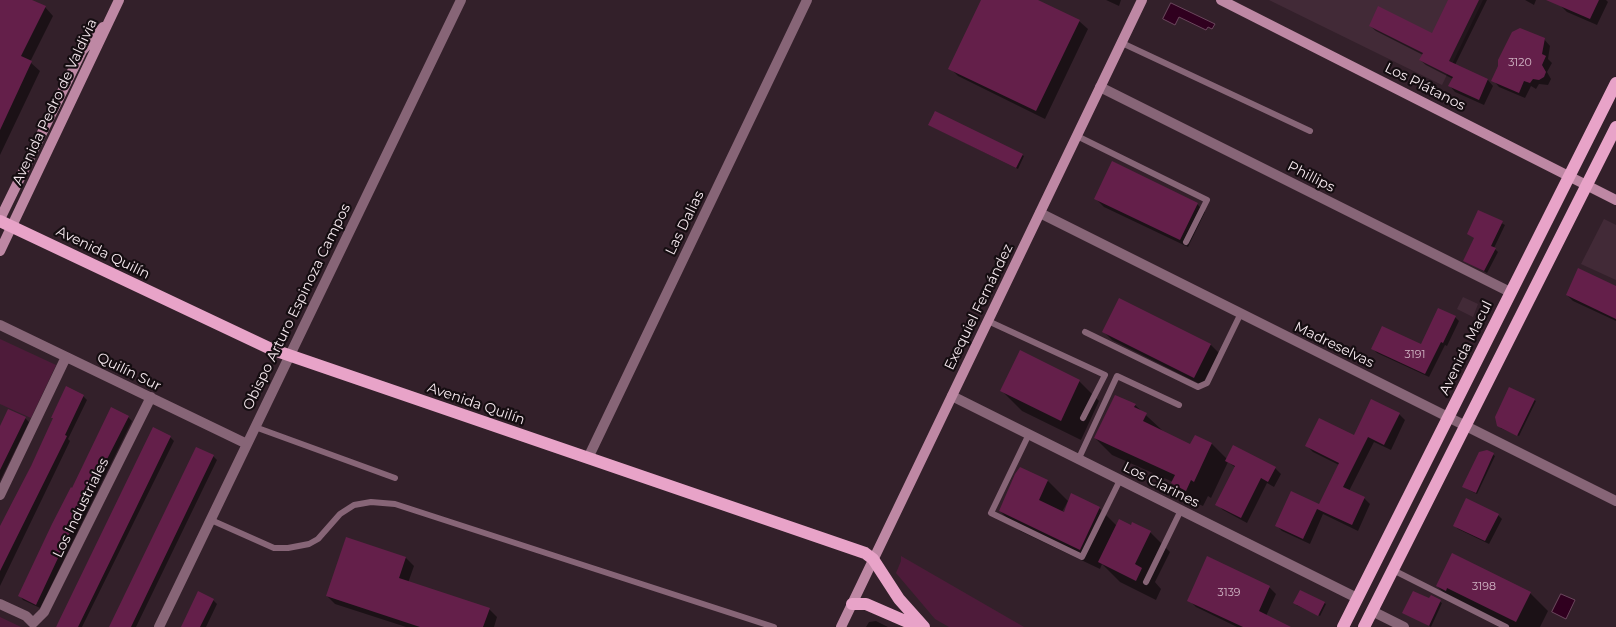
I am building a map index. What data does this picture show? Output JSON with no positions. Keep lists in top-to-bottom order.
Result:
{
  "streets": {
    "main road": ["Avenida Quilín", "Avenida Macul"],
    "street": [
      "Los Plátanos",
      "Avenida Pedro de Valdivia",
      "Phillips",
      "Las Dalias",
      "Obispo Arturo Espinoza Campos",
      "Exequiel Fernández",
      "Madreselvas",
      "Quilín Sur",
      "Los Clarines",
      "Los Industriales"
    ]
  },
  "crossings": [
    ["Los Plátanos", "Avenida Macul"],
    ["Avenida Pedro de Valdivia", "Avenida Quilín"],
    ["Phillips", "Exequiel Fernández"],
    ["Phillips", "Avenida Macul"],
    ["Las Dalias", "Avenida Quilín"],
    ["Avenida Quilín", "Obispo Arturo Espinoza Campos"],
    ["Avenida Quilín", "Exequiel Fernández"],
    ["Obispo Arturo Espinoza Campos", "Quilín Sur"],
    ["Exequiel Fernández", "Madreselvas"],
    ["Exequiel Fernández", "Los Clarines"],
    ["Madreselvas", "Avenida Macul"],
    ["Avenida Macul", "Los Clarines"],
    ["Quilín Sur", "Los Industriales"]
  ],
  "house_numbers": [
    "3120",
    "3191",
    "3198",
    "3139"
  ]
}
